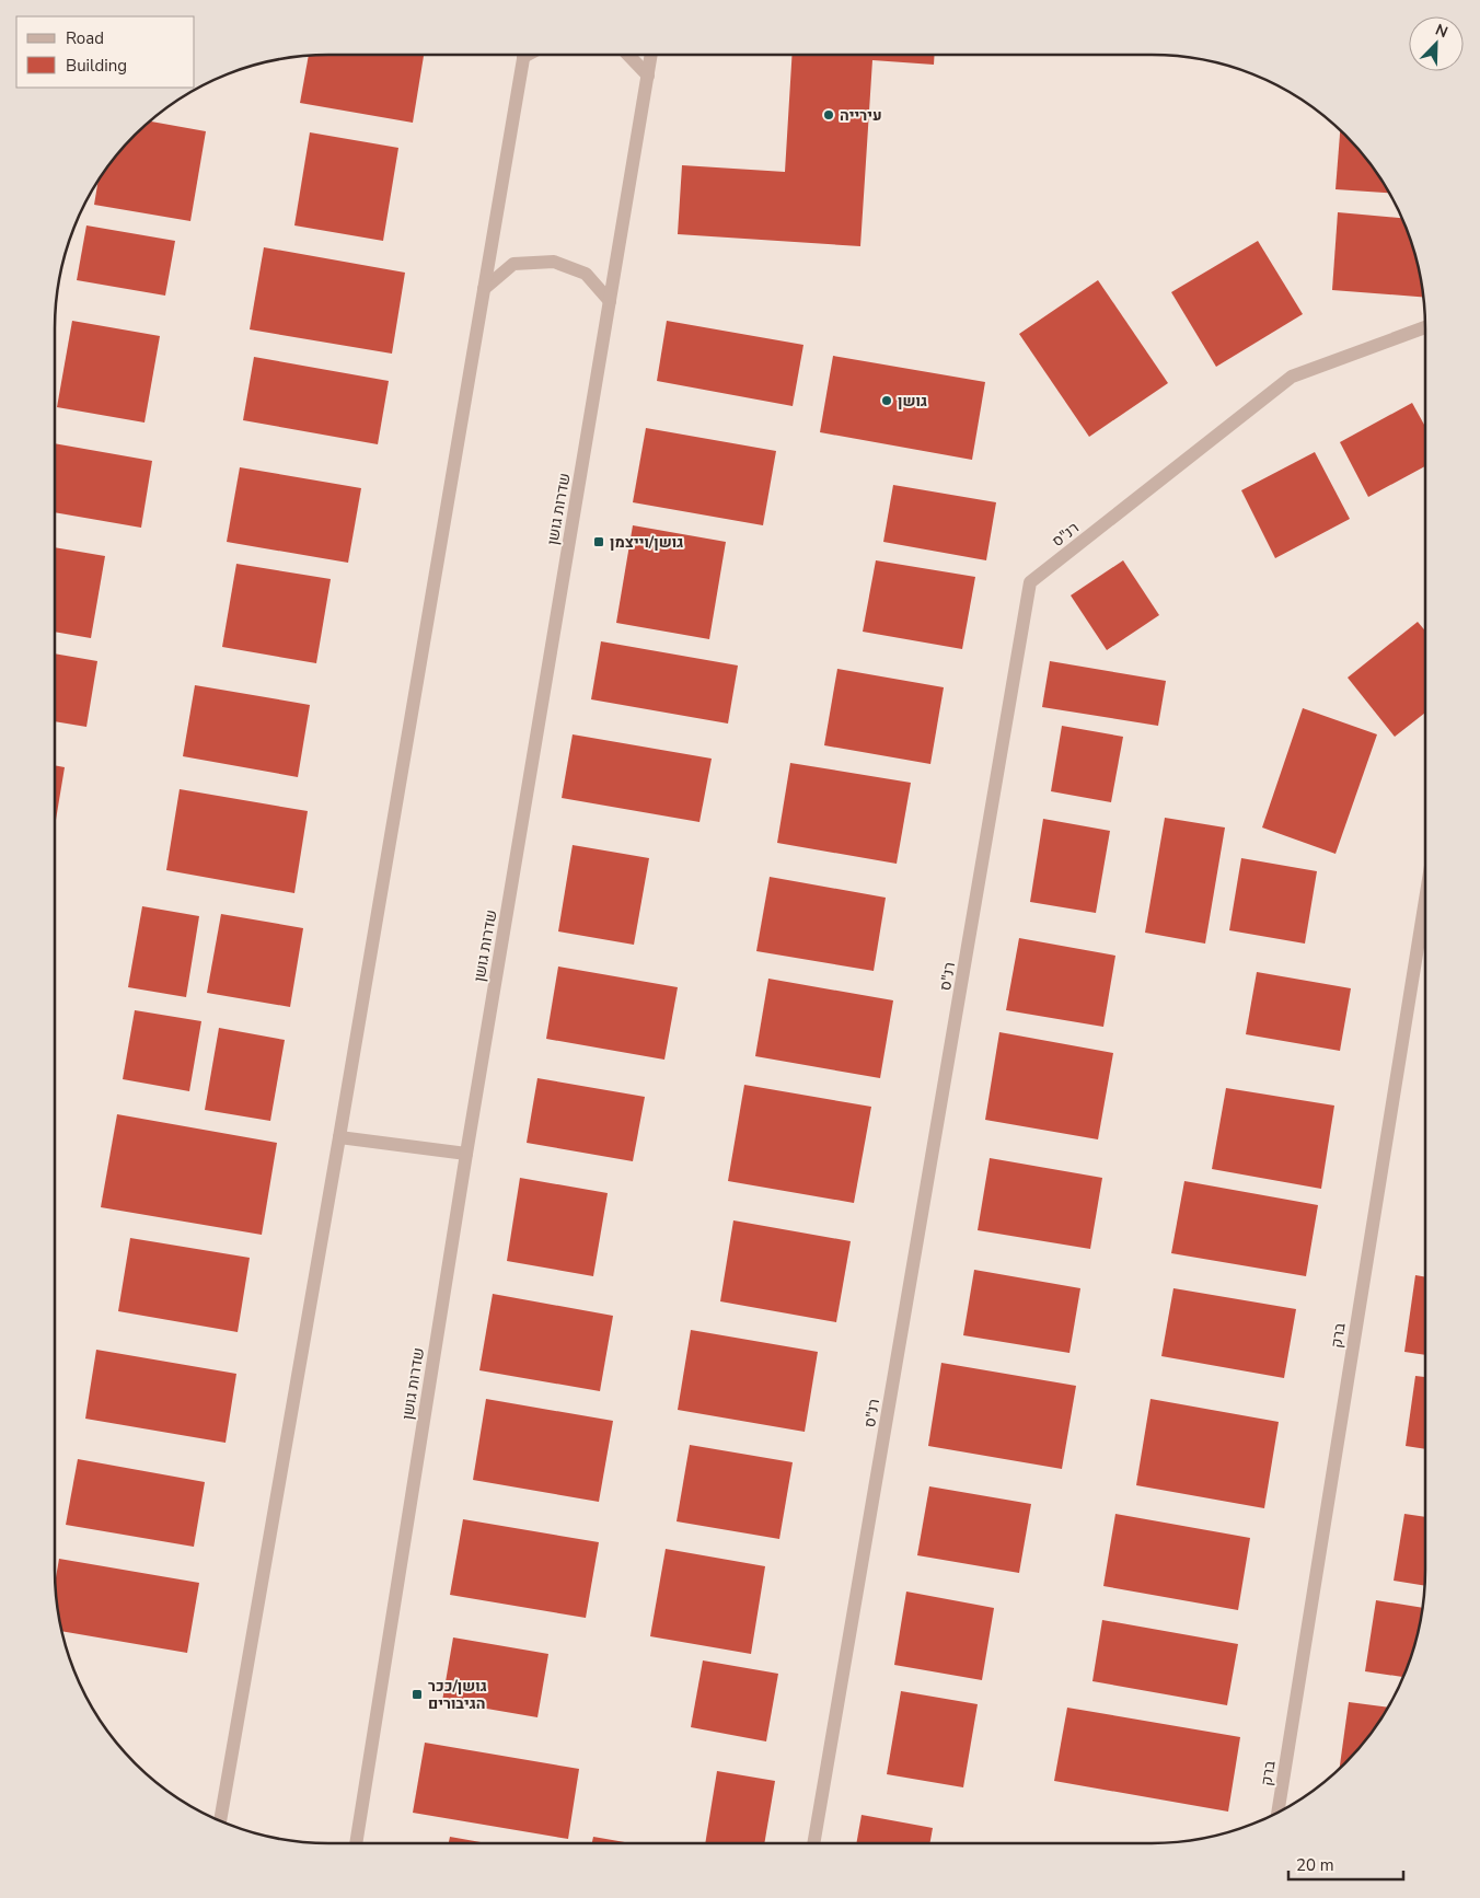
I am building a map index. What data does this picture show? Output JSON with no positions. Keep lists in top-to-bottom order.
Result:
{
  "streets": {
    "street": ["שדרות גושן", "רנ\"ס", "ברק"]
  },
  "places": {
    "other": ["עירייה", "גושן"],
    "transit": ["גושן/וייצמן", "גושן/ככר הגיבורים"]
  },
  "legend": ["Road", "Building"],
  "scale_bar": "20 m",
  "north": "top right"
}
